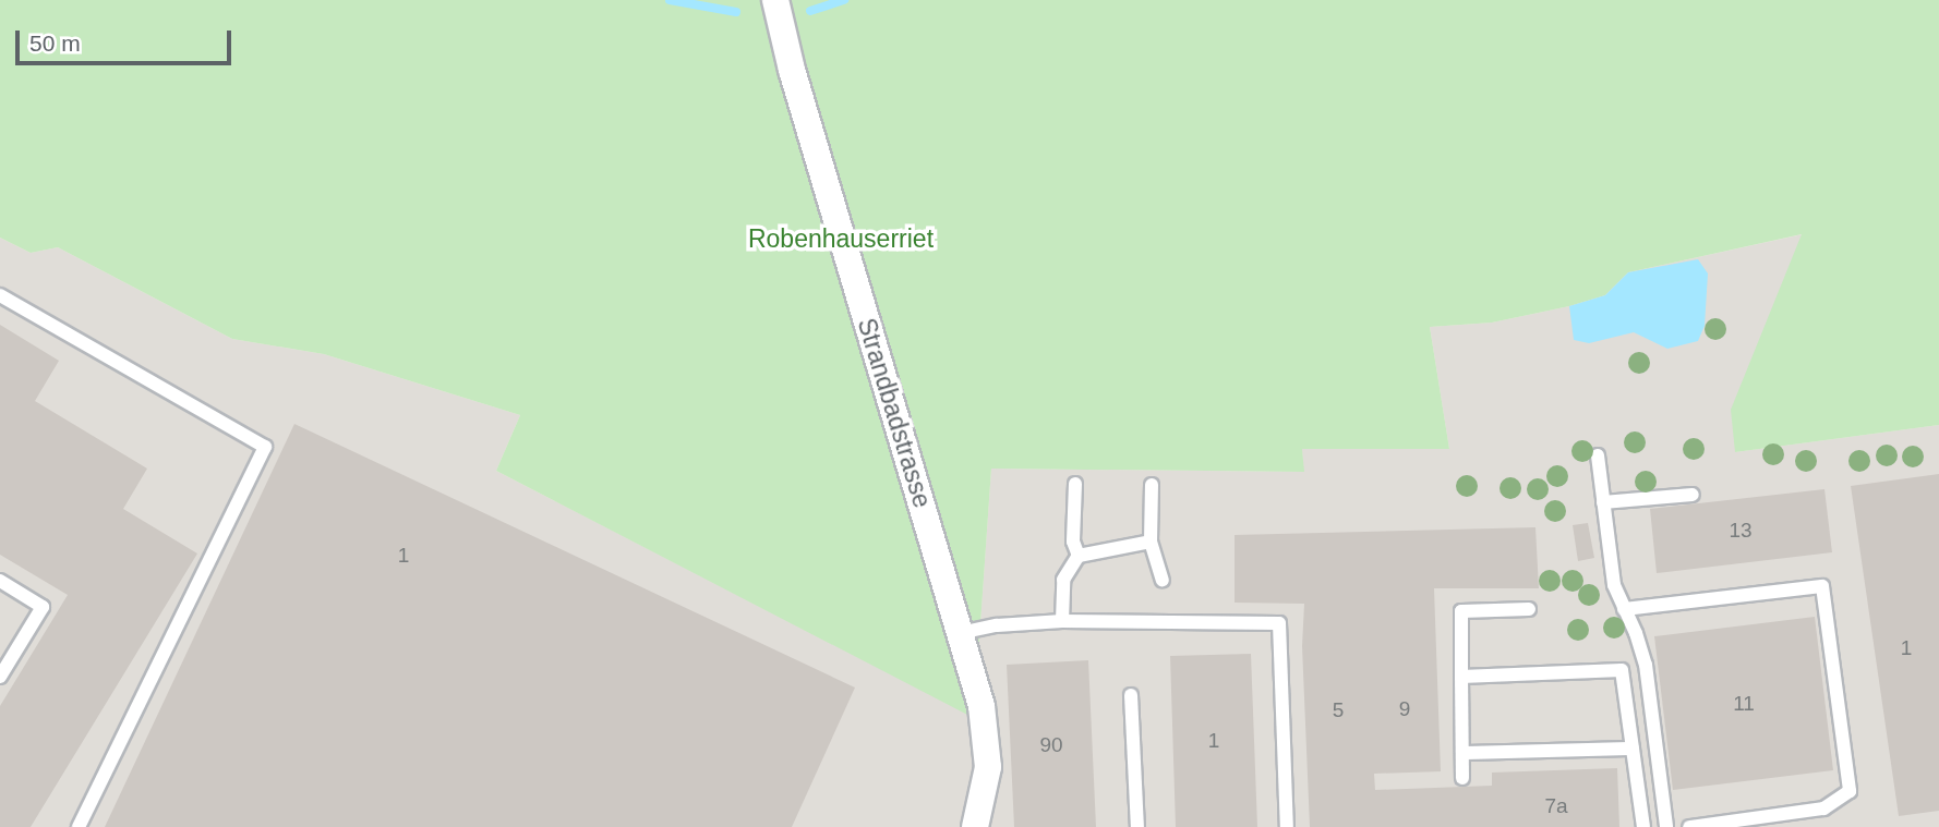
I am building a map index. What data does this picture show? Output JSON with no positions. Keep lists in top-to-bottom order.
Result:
{
  "streets": {
    "street": ["Strandbadstrasse"]
  },
  "parks": ["Robenhauserriet"],
  "house_numbers": [
    "13",
    "1",
    "1",
    "11",
    "9",
    "5",
    "1",
    "90",
    "7a"
  ],
  "scale_bar": "50 m"
}
